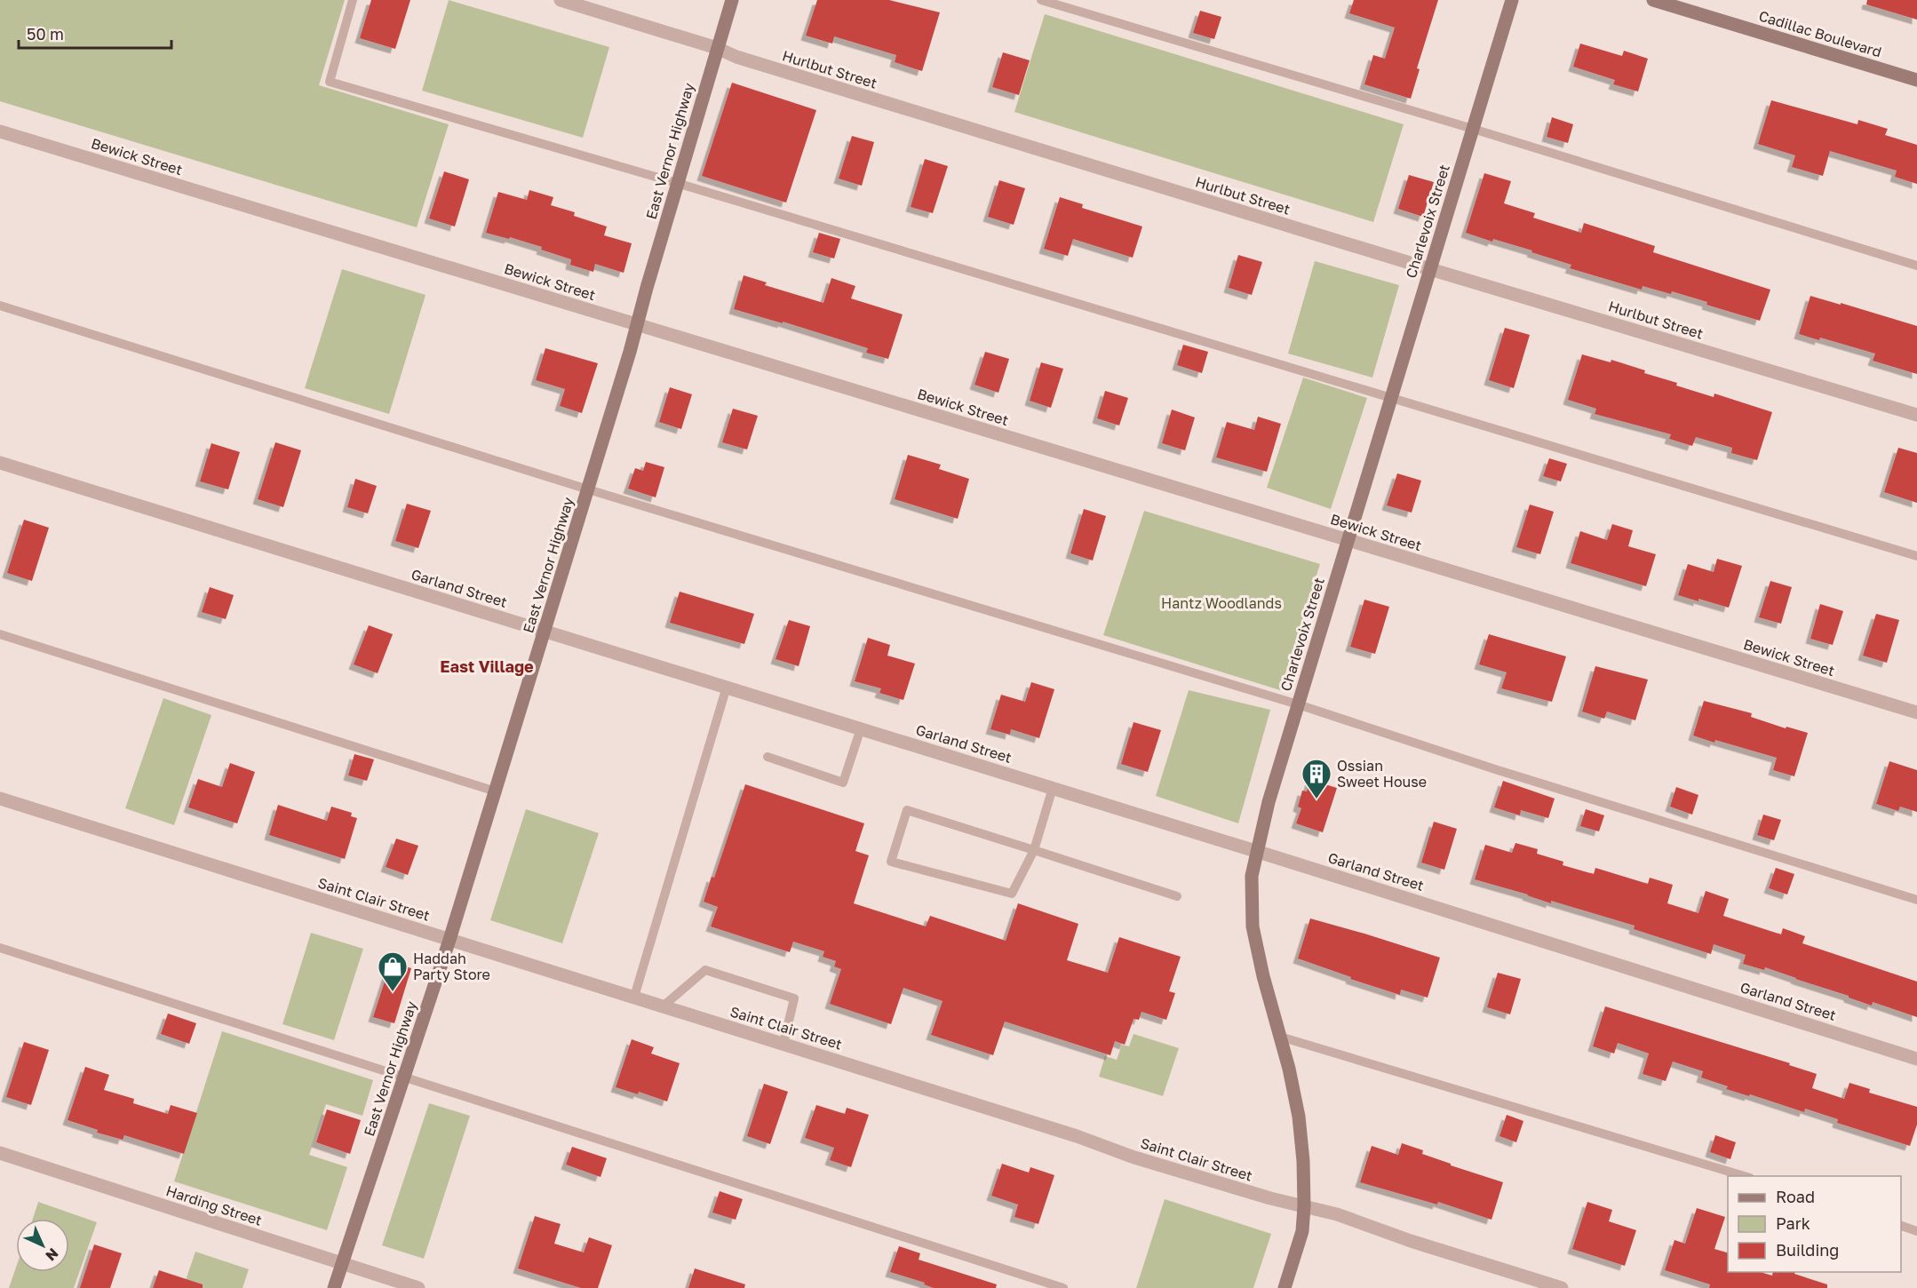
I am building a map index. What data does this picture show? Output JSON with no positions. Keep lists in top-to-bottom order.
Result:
{
  "streets": {
    "street": [
      "Cadillac Boulevard",
      "Hurlbut Street",
      "East Vernor Highway",
      "Bewick Street",
      "Charlevoix Street",
      "Garland Street",
      "Saint Clair Street",
      "Harding Street"
    ]
  },
  "crossings": [
    ["Hurlbut Street", "East Vernor Highway"],
    ["Hurlbut Street", "Charlevoix Street"],
    ["East Vernor Highway", "Bewick Street"],
    ["East Vernor Highway", "Garland Street"],
    ["East Vernor Highway", "Saint Clair Street"],
    ["East Vernor Highway", "Harding Street"],
    ["Bewick Street", "Charlevoix Street"],
    ["Charlevoix Street", "Garland Street"],
    ["Charlevoix Street", "Saint Clair Street"]
  ],
  "districts": ["East Village"],
  "parks": ["Hantz Woodlands"],
  "places": {
    "building": ["Ossian Sweet House"],
    "shop": ["Haddah Party Store"]
  },
  "legend": ["Road", "Park", "Building"],
  "scale_bar": "50 m",
  "north": "bottom right"
}
